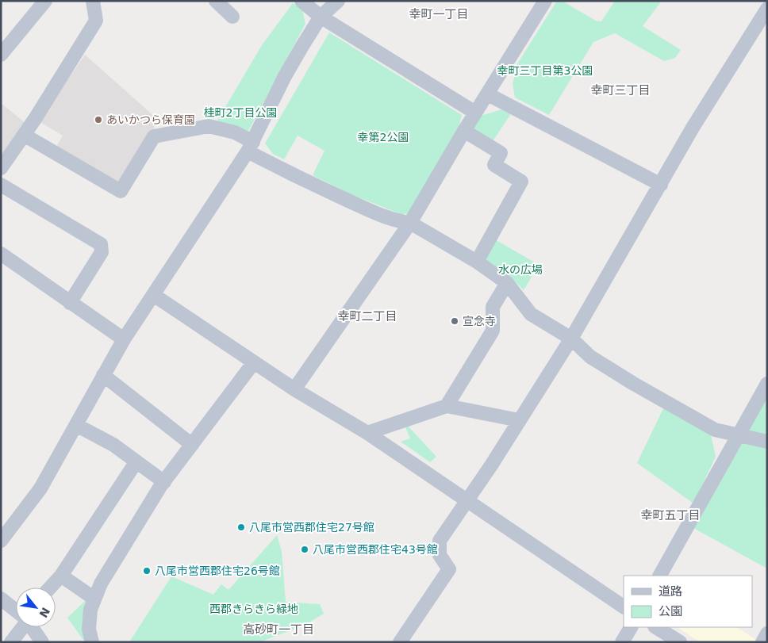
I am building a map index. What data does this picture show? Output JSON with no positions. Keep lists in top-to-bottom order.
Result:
{
  "districts": [
    "幸町一丁目",
    "幸町三丁目",
    "幸町二丁目",
    "幸町五丁目",
    "高砂町一丁目"
  ],
  "parks": [
    "幸町三丁目第3公園",
    "桂町2丁目公園",
    "幸第2公園",
    "水の広場",
    "西郡きらきら緑地"
  ],
  "places": [
    "あいかつら保育園",
    "宣念寺",
    "八尾市営西郡住宅27号館",
    "八尾市営西郡住宅43号館",
    "八尾市営西郡住宅26号館"
  ],
  "legend": ["道路", "公園"],
  "north": "bottom right"
}
